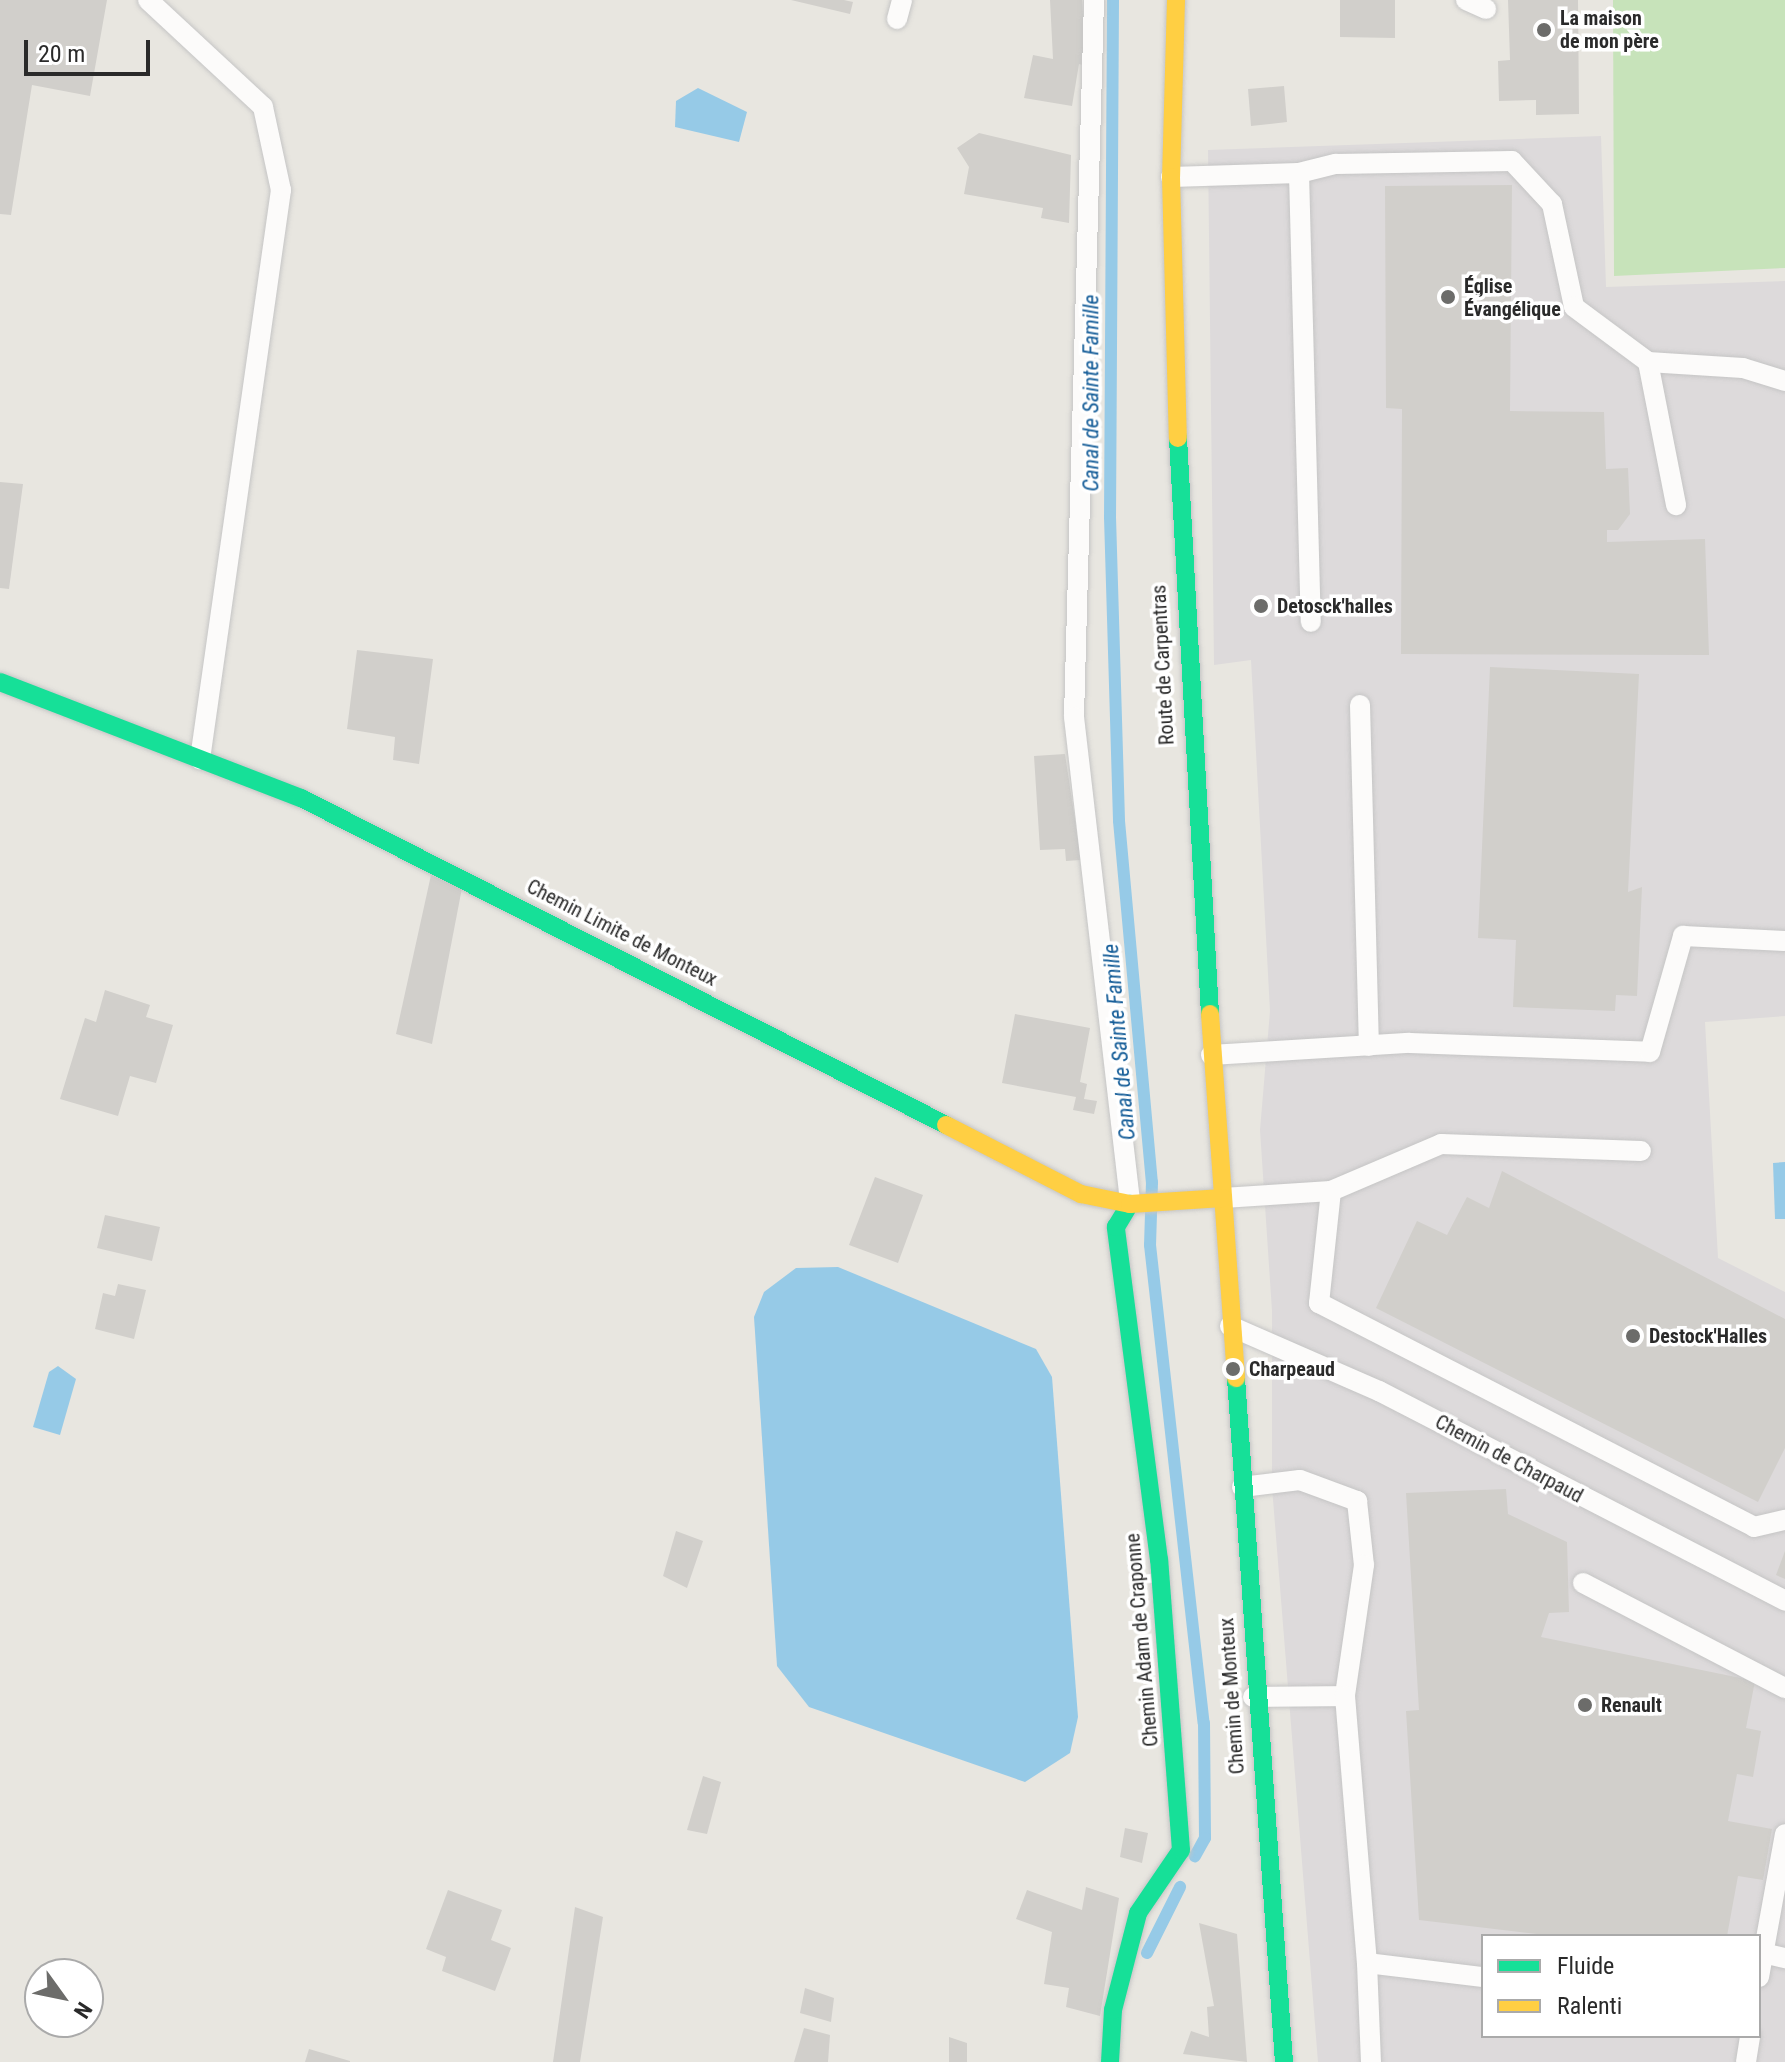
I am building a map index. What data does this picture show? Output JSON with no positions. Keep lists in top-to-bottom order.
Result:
{
  "streets": {
    "street": [
      "Route de Carpentras",
      "Chemin Limite de Monteux",
      "Chemin Adam de Craponne",
      "Chemin de Monteux"
    ],
    "lane": ["Chemin de Charpaud"]
  },
  "crossings": [
    ["Route de Carpentras", "Chemin Limite de Monteux"],
    ["Route de Carpentras", "Chemin de Charpaud"],
    ["Route de Carpentras", "Chemin de Monteux"],
    ["Chemin Limite de Monteux", "Chemin Adam de Craponne"],
    ["Chemin de Charpaud", "Chemin de Monteux"]
  ],
  "water": ["Canal de Sainte Famille"],
  "places": [
    "La maison de mon père",
    "Église Évangélique",
    "Detosck'halles",
    "Destock'Halles",
    "Charpeaud",
    "Renault"
  ],
  "legend": ["Fluide", "Ralenti"],
  "scale_bar": "20 m",
  "north": "bottom right"
}
